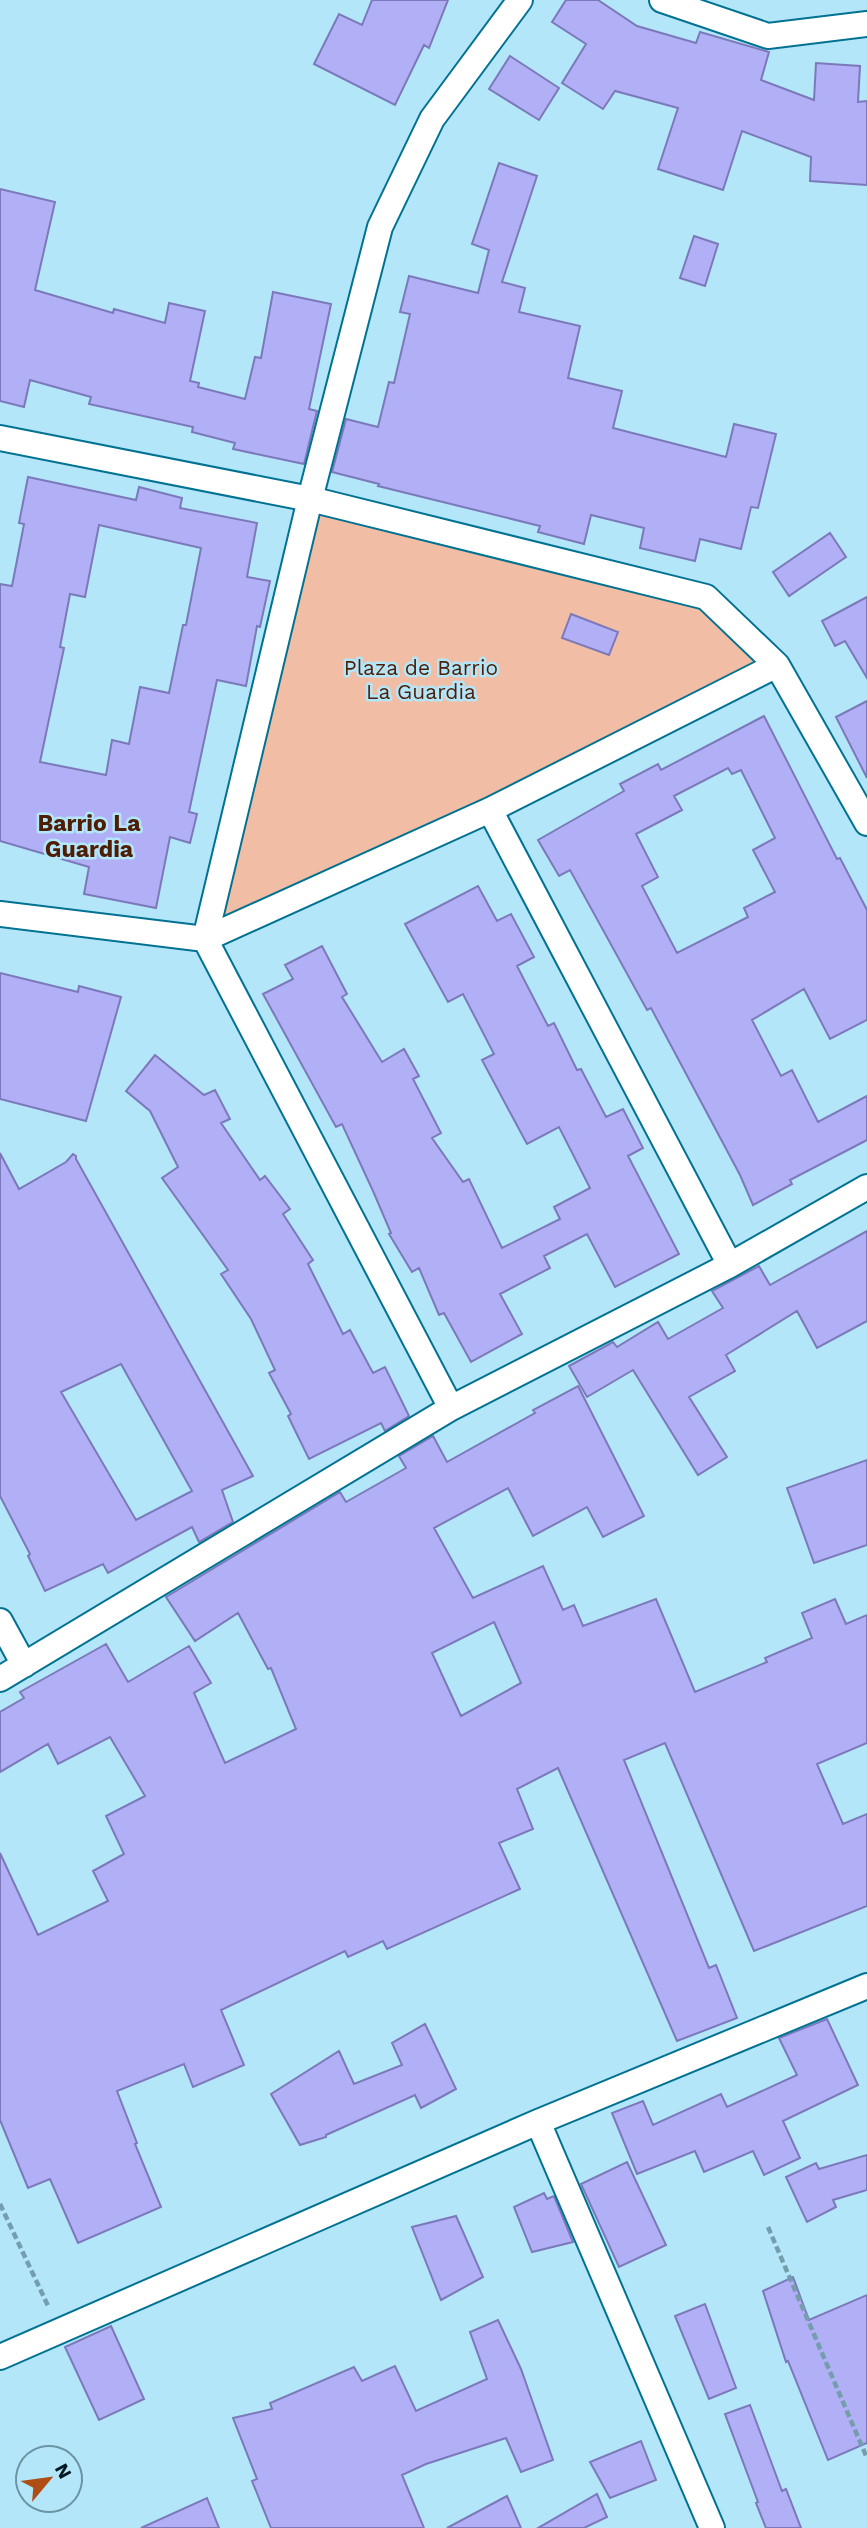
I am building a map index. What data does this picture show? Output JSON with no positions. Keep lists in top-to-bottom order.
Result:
{
  "districts": ["Barrio La Guardia"],
  "parks": ["Plaza de Barrio La Guardia"],
  "north": "top right"
}
